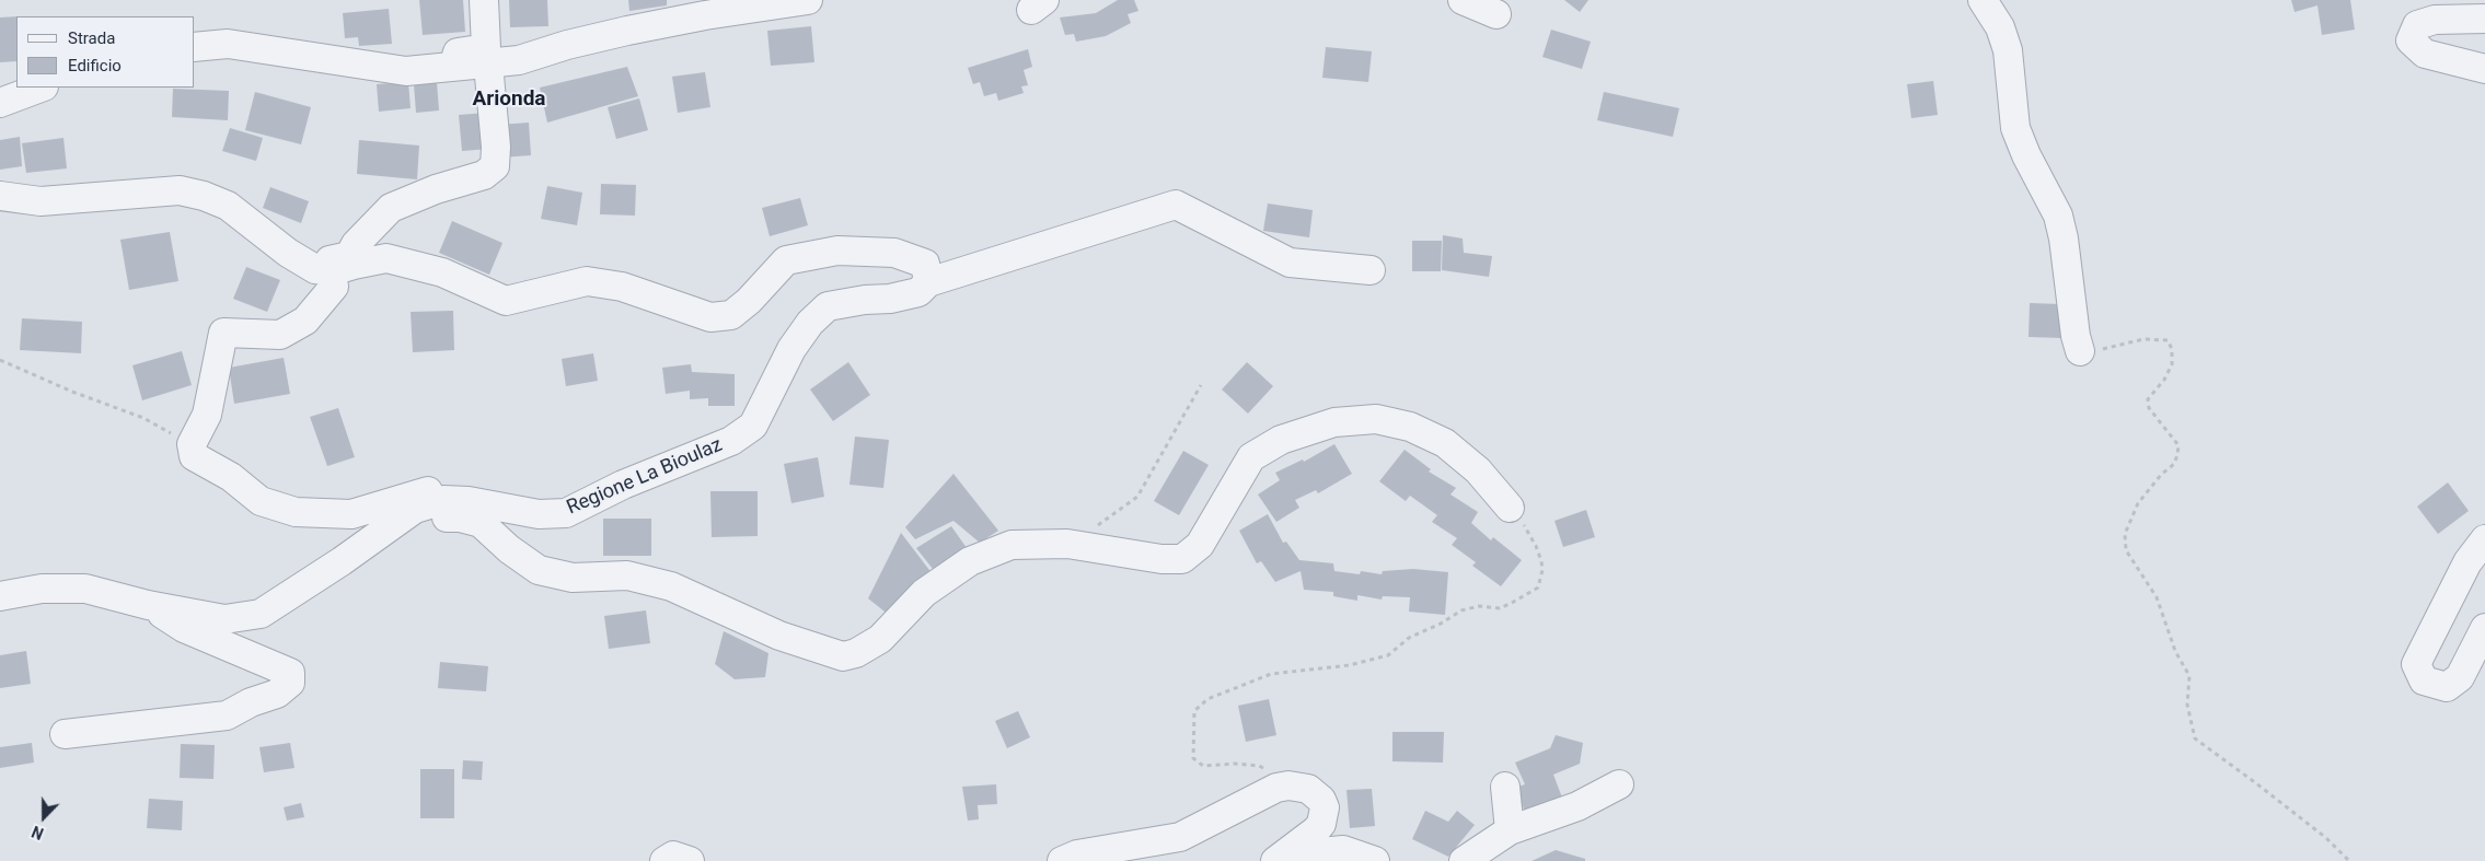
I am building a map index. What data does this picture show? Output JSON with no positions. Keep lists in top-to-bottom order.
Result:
{
  "streets": {
    "street": ["Regione La Bioulaz"]
  },
  "districts": ["Arionda"],
  "legend": ["Strada", "Edificio"],
  "north": "bottom"
}
